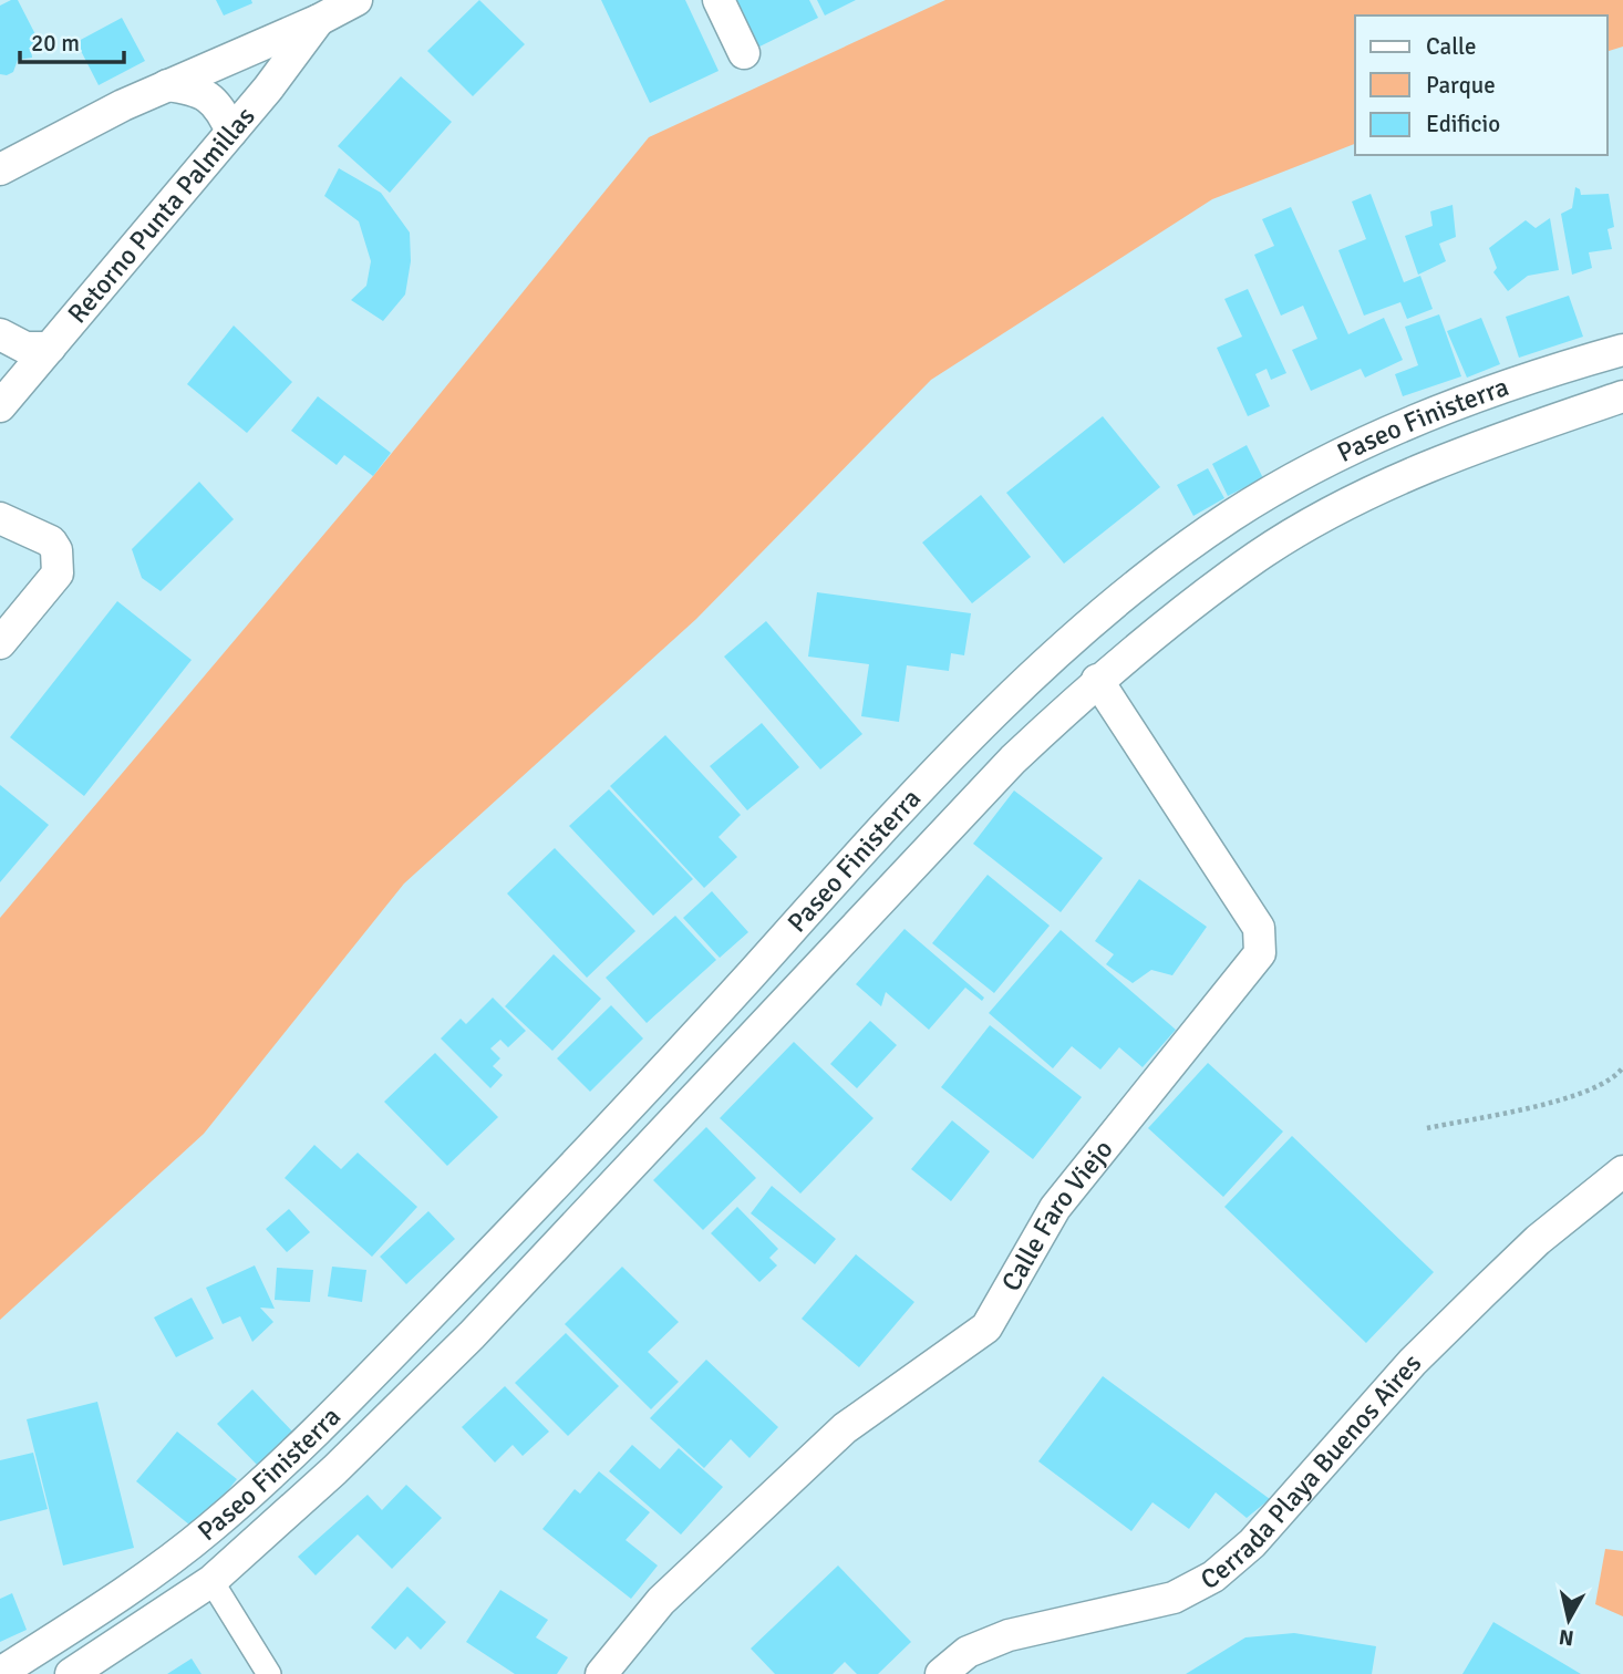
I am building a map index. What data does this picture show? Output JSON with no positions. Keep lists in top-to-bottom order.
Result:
{
  "streets": {
    "street": [
      "Retorno Punta Palmillas",
      "Paseo Finisterra",
      "Calle Faro Viejo",
      "Cerrada Playa Buenos Aires"
    ]
  },
  "crossings": [
    ["Paseo Finisterra", "Calle Faro Viejo"]
  ],
  "legend": ["Calle", "Parque", "Edificio"],
  "scale_bar": "20 m",
  "north": "bottom"
}
